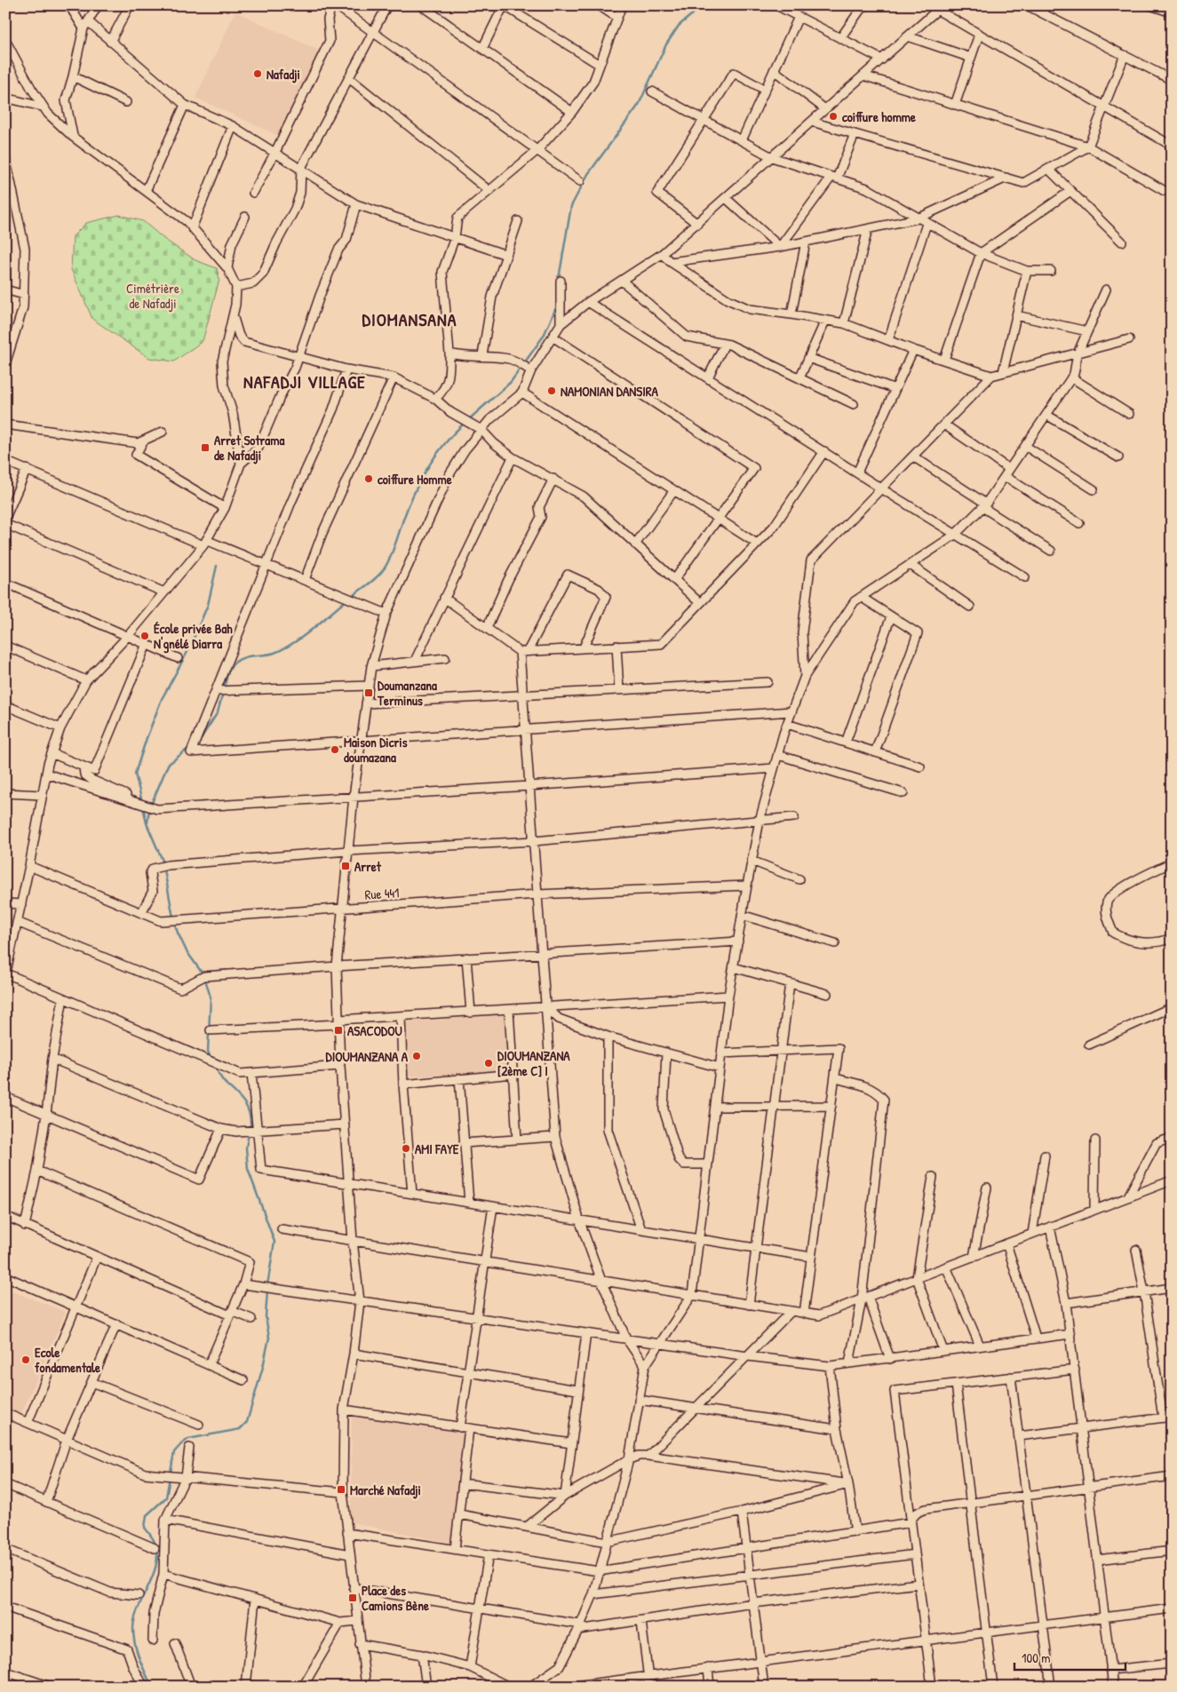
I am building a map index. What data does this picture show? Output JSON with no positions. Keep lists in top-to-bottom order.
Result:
{
  "streets": {
    "street": ["Rue 441"]
  },
  "districts": ["DIOMANSANA", "NAFADJI VILLAGE"],
  "parks": ["Cimétrière de Nafadji"],
  "places": {
    "other": [
      "Nafadji",
      "coiffure homme",
      "NAMONIAN DANSIRA",
      "coiffure Homme",
      "École privée Bah N'gnélé Diarra",
      "Maison Dicris doumazana",
      "DIOUMANZANA A",
      "DIOUMANZANA [2ème C] I",
      "AMI FAYE",
      "Ecole fondamentale"
    ],
    "transit": [
      "Arret Sotrama de Nafadji",
      "Doumanzana Terminus",
      "Arret",
      "ASACODOU",
      "Marché Nafadji",
      "Place des Camions Bène"
    ]
  },
  "scale_bar": "100 m"
}
